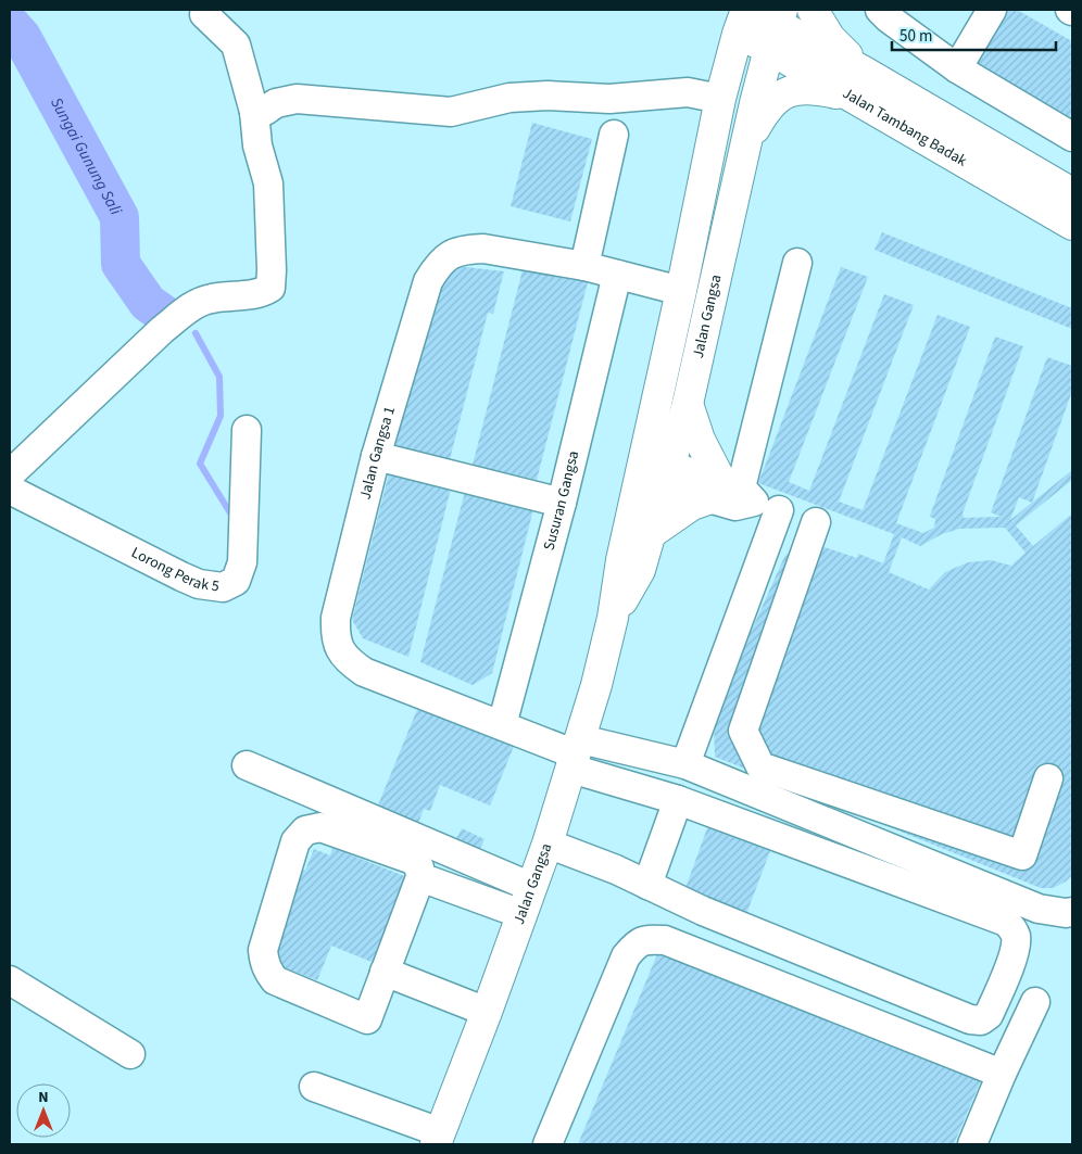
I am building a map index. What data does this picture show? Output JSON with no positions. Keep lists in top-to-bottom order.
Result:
{
  "streets": {
    "main road": ["Jalan Tambang Badak", "Jalan Gangsa"],
    "street": ["Jalan Gangsa 1", "Susuran Gangsa", "Lorong Perak 5"]
  },
  "crossings": [
    ["Jalan Tambang Badak", "Jalan Gangsa"],
    ["Jalan Gangsa", "Jalan Gangsa 1"],
    ["Jalan Gangsa 1", "Susuran Gangsa"]
  ],
  "water": ["Sungai Gunung Sali"],
  "scale_bar": "50 m",
  "north": "top"
}
